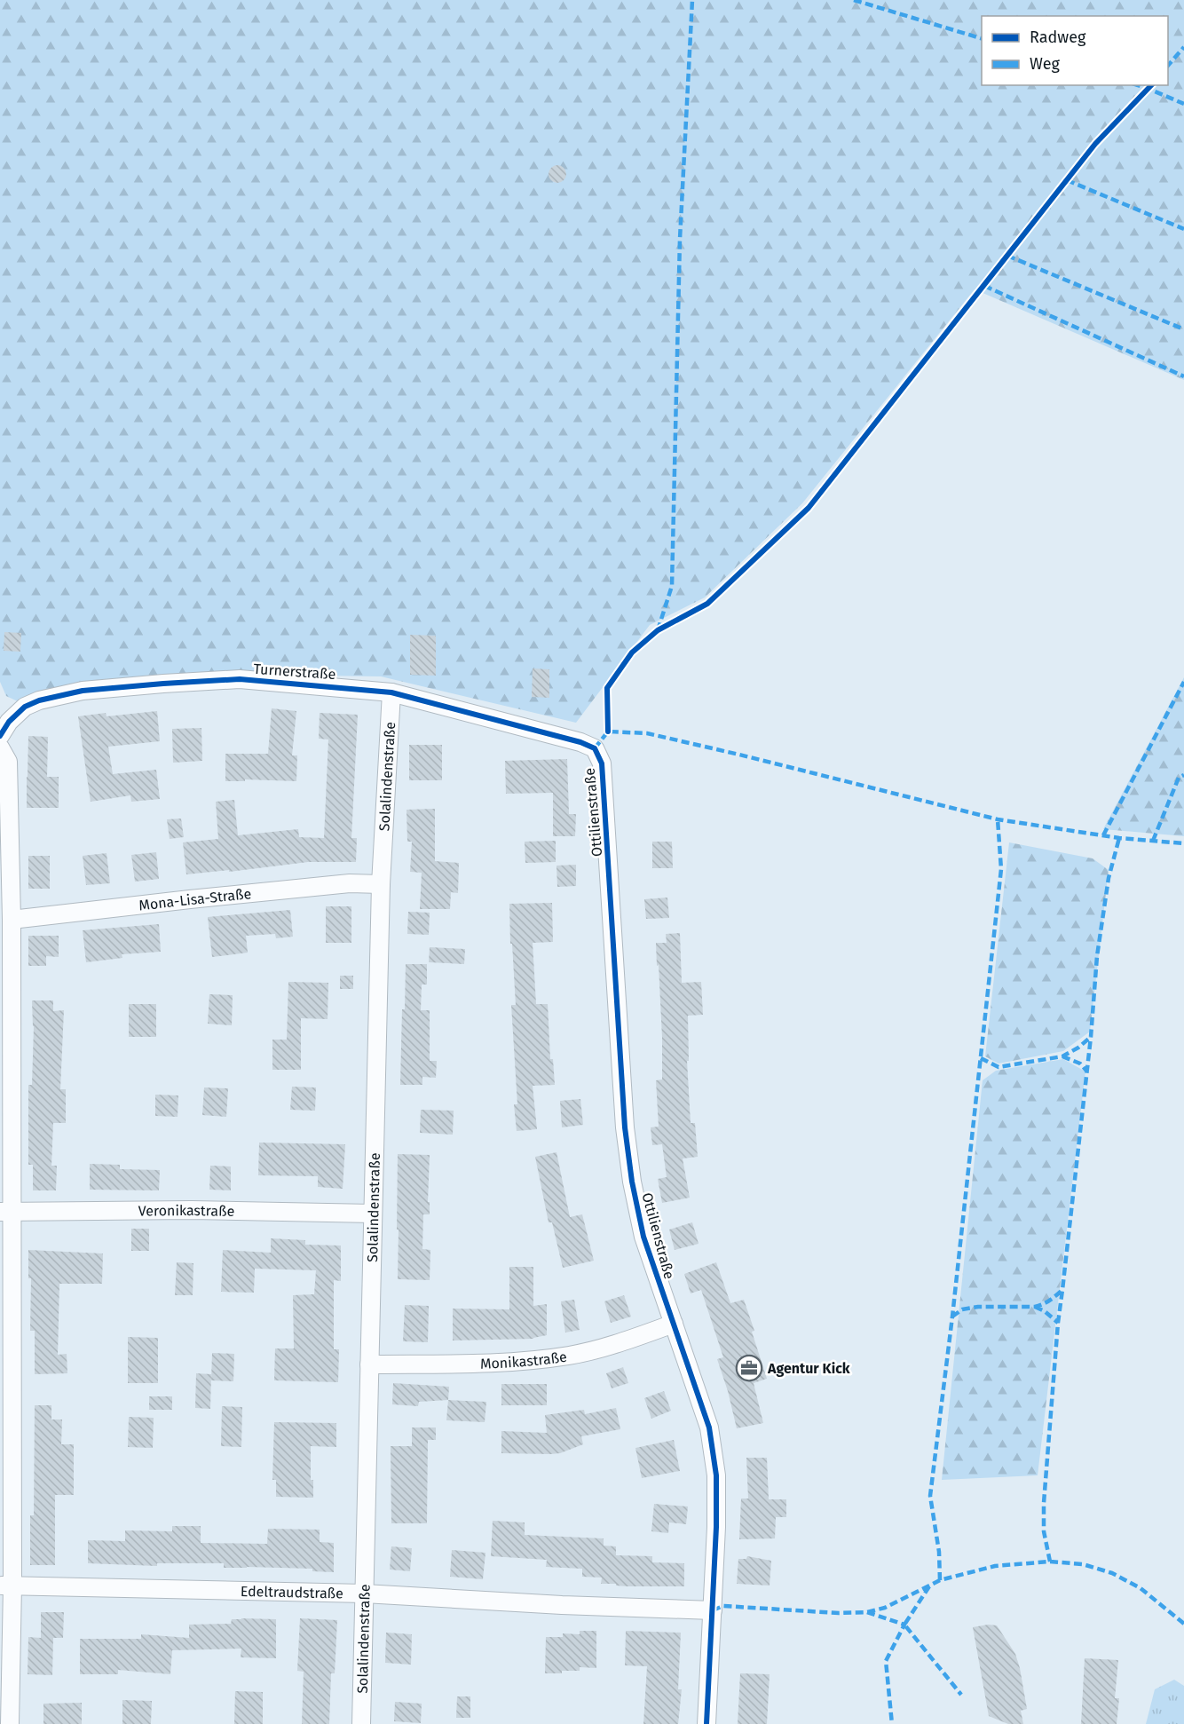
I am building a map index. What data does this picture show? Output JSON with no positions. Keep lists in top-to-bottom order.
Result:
{
  "streets": {
    "street": [
      "Turnerstraße",
      "Solalindenstraße",
      "Ottilienstraße",
      "Mona-Lisa-Straße",
      "Veronikastraße",
      "Monikastraße",
      "Edeltraudstraße"
    ]
  },
  "crossings": [
    ["Turnerstraße", "Solalindenstraße"],
    ["Turnerstraße", "Ottilienstraße"],
    ["Solalindenstraße", "Mona-Lisa-Straße"],
    ["Solalindenstraße", "Veronikastraße"],
    ["Solalindenstraße", "Monikastraße"],
    ["Solalindenstraße", "Edeltraudstraße"],
    ["Ottilienstraße", "Monikastraße"],
    ["Ottilienstraße", "Edeltraudstraße"]
  ],
  "places": {
    "office": ["Agentur Kick"]
  },
  "legend": ["Radweg", "Weg"]
}
